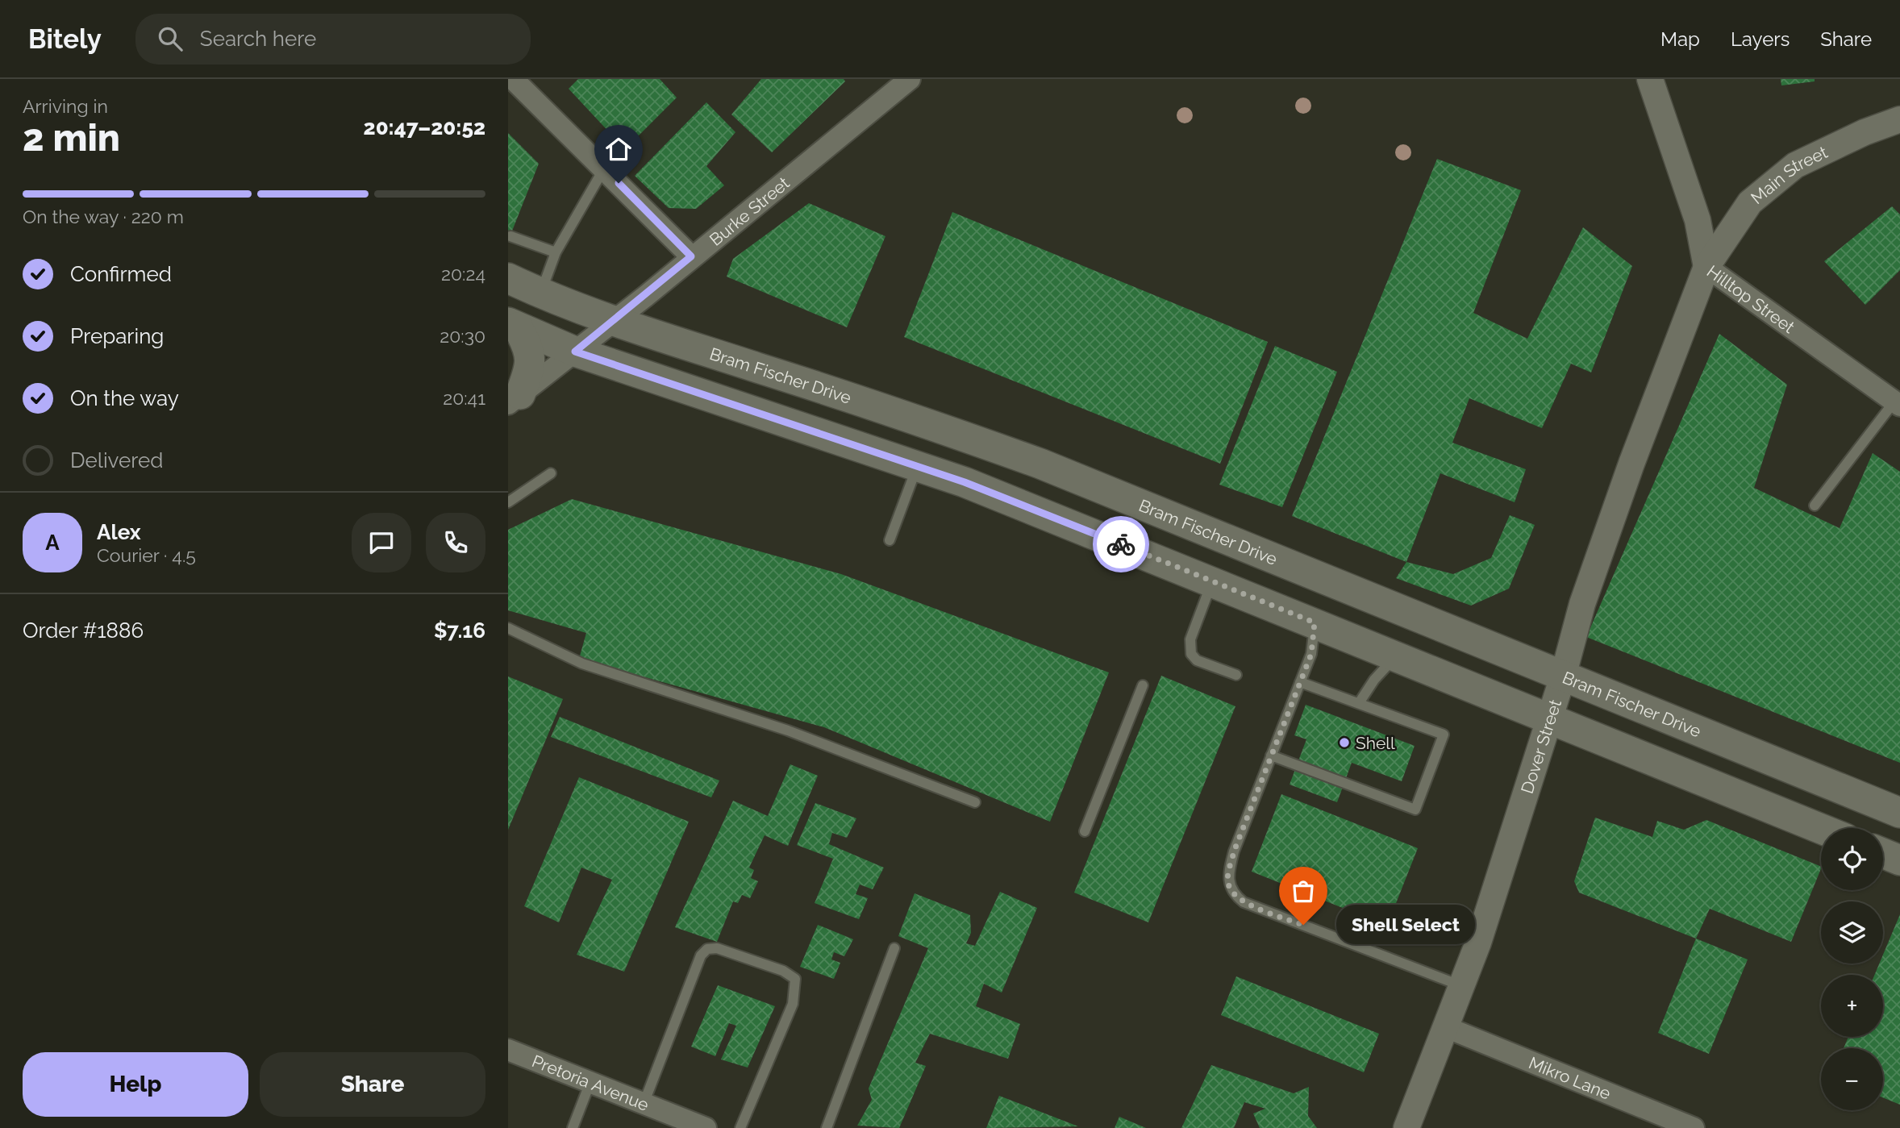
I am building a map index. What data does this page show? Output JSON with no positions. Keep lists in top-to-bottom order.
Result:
{
  "streets": {
    "main road": ["Bram Fischer Drive"],
    "street": [
      "Main Street",
      "Burke Street",
      "Hilltop Street",
      "Dover Street",
      "Mikro Lane",
      "Pretoria Avenue"
    ]
  },
  "crossings": [
    ["Main Street", "Hilltop Street"],
    ["Main Street", "Dover Street"],
    ["Burke Street", "Bram Fischer Drive"],
    ["Hilltop Street", "Dover Street"],
    ["Bram Fischer Drive", "Dover Street"],
    ["Dover Street", "Mikro Lane"]
  ],
  "places": ["Shell", "Shell Select"],
  "page": {
    "header": "Bitely",
    "search": "Search here",
    "nav": ["Map", "Layers", "Share"],
    "heading": ["2 min", "Arriving in", "20:47–20:52"],
    "panel": [
      "Alex",
      "Courier · 4.5",
      "Order #1886",
      "$7.16"
    ],
    "bar": "On the way · 220 m",
    "list": [
      ["Confirmed", "20:24"],
      ["Preparing", "20:30"],
      ["On the way", "20:41"],
      "Delivered"
    ],
    "round": "A",
    "map_buttons": ["+", "−"],
    "bubble": "Shell Select",
    "buttons": ["Help", "Share"]
  }
}
